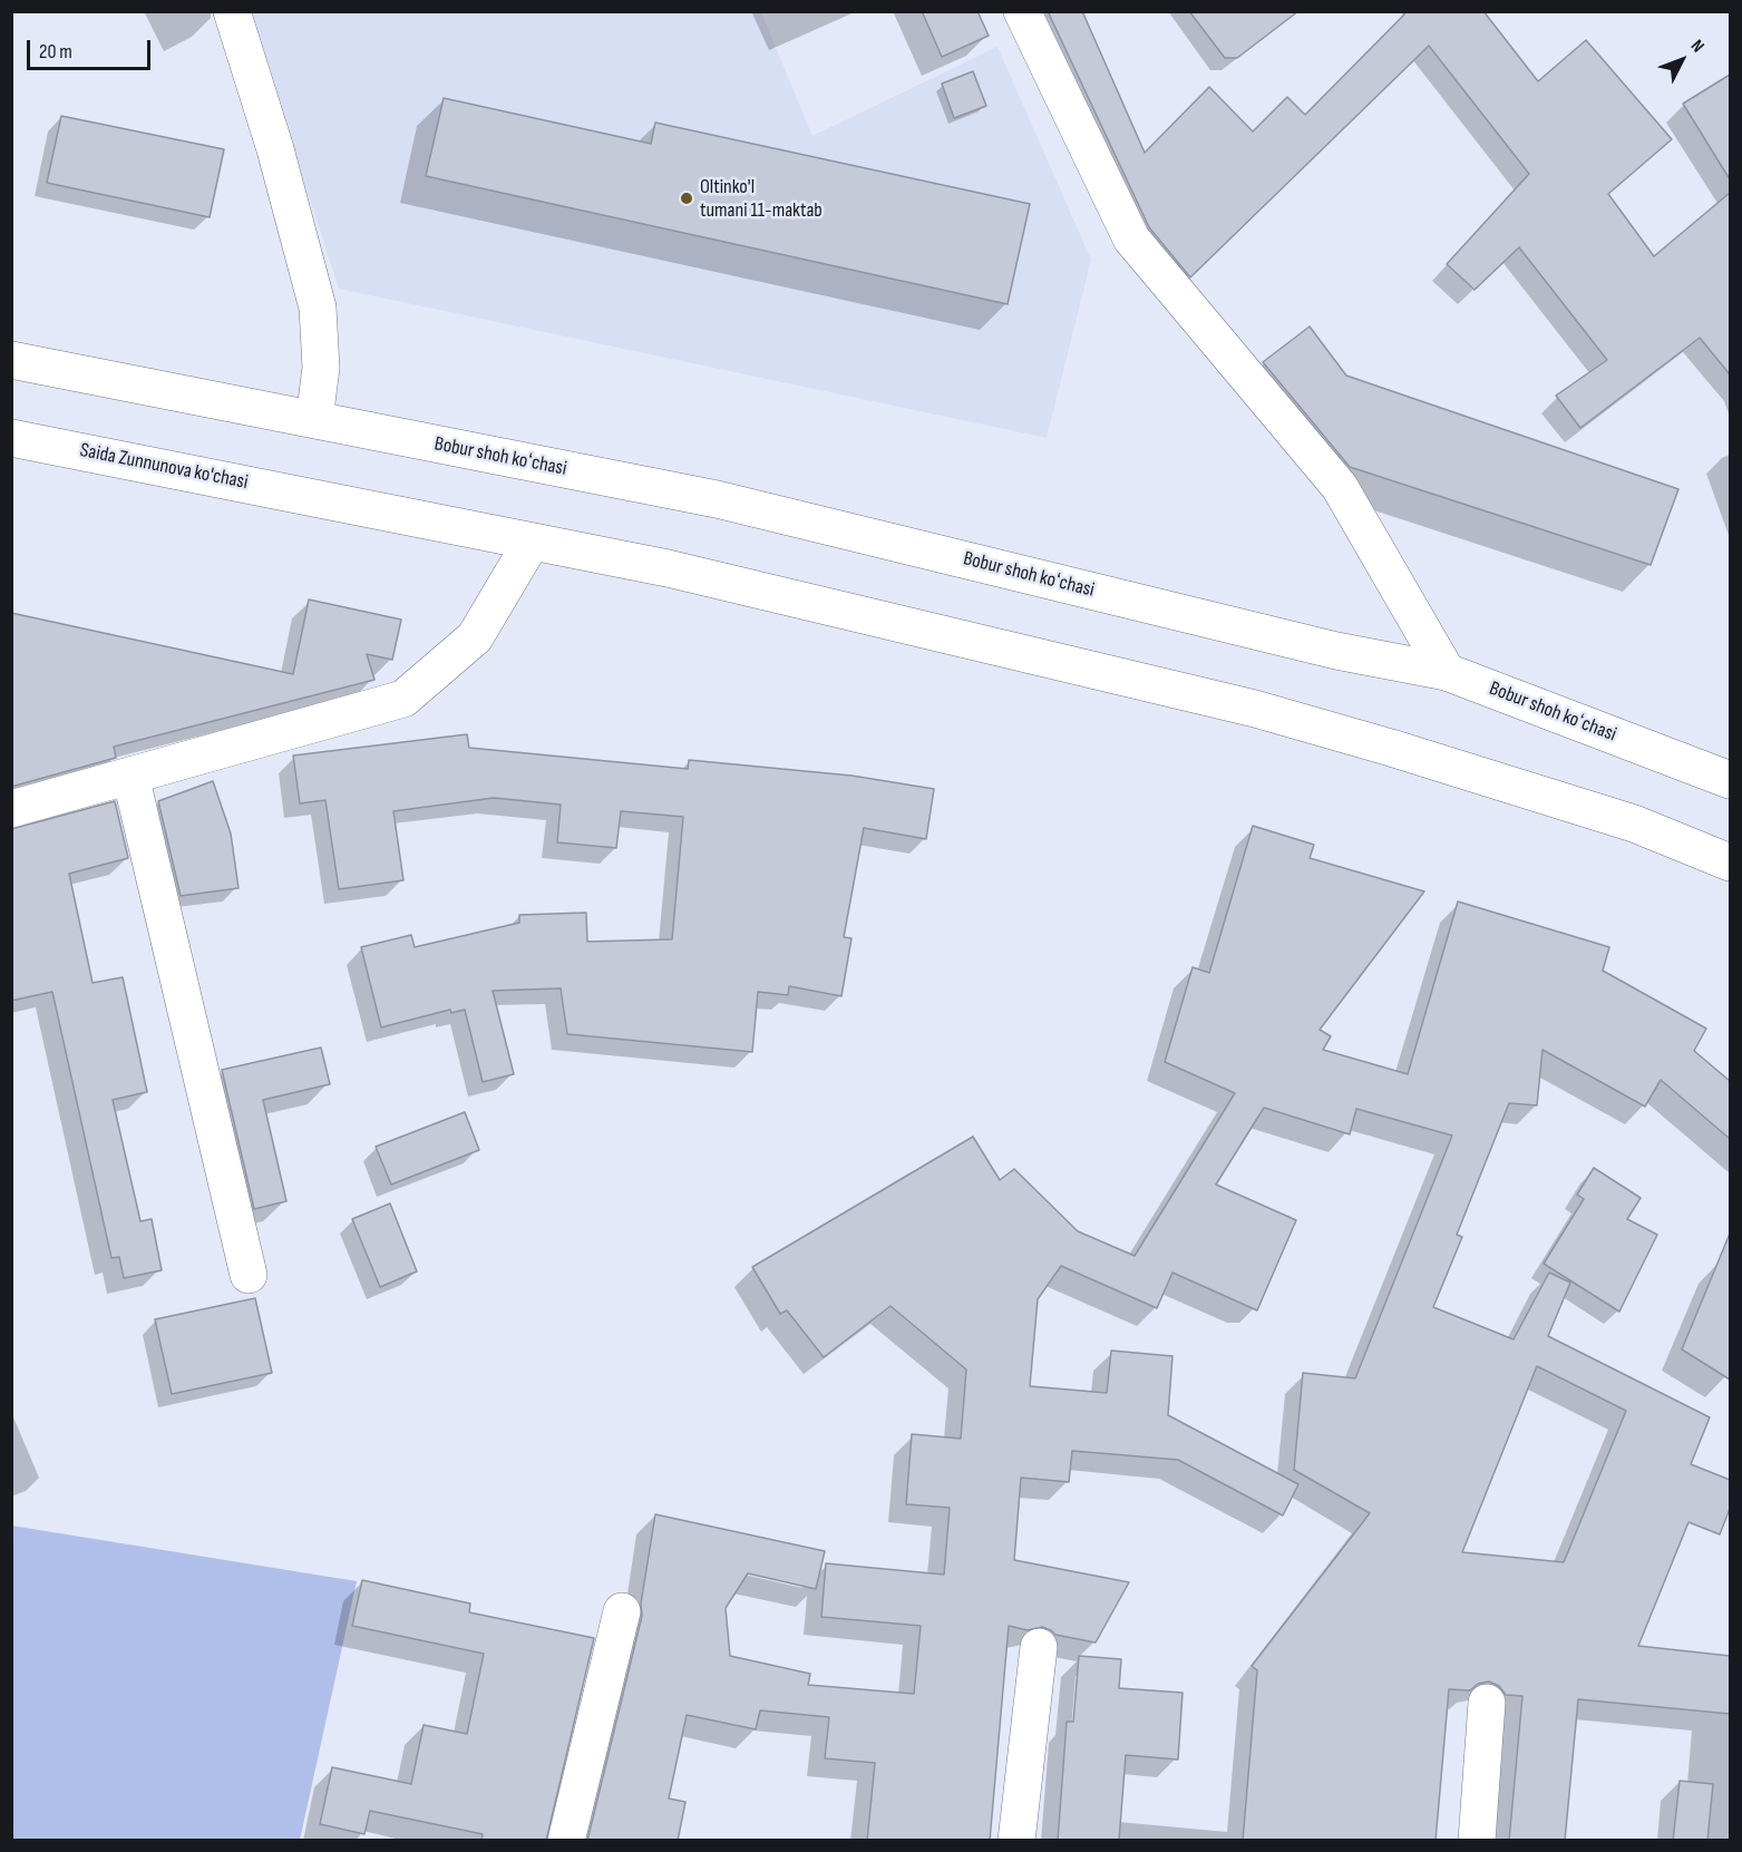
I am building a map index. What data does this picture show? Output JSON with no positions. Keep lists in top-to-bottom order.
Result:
{
  "streets": {
    "main road": ["Bobur shoh koʻchasi", "Saida Zunnunova ko'chasi"]
  },
  "places": ["Oltinko'l tumani 11-maktab"],
  "scale_bar": "20 m",
  "north": "top right"
}
